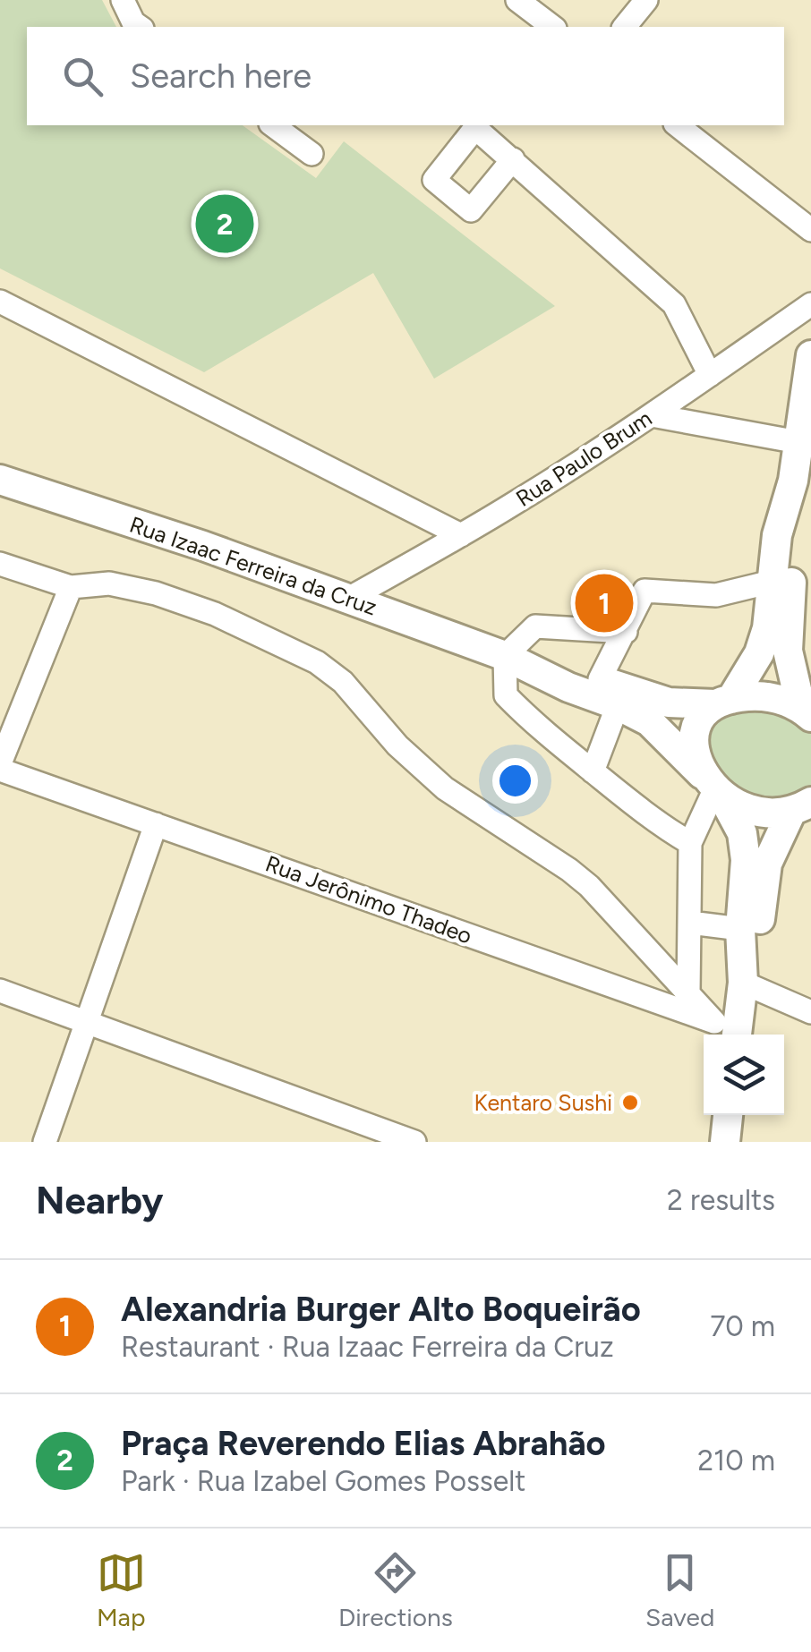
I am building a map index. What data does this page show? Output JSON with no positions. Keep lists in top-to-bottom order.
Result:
{
  "streets": {
    "main road": ["Rua Izaac Ferreira da Cruz"],
    "street": ["Rua Paulo Brum", "Rua Jerônimo Thadeo"]
  },
  "crossings": [
    ["Rua Paulo Brum", "Rua Izaac Ferreira da Cruz"]
  ],
  "places": ["Kentaro Sushi"],
  "page": {
    "search": "Search here",
    "pins": ["2", "1"],
    "heading": ["Nearby", "2 results"],
    "list": [
      {
        "mark": "1",
        "name": "Alexandria Burger Alto Boqueirão",
        "note": "Restaurant · Rua Izaac Ferreira da Cruz",
        "value": "70 m"
      },
      {
        "mark": "2",
        "name": "Praça Reverendo Elias Abrahão",
        "note": "Park · Rua Izabel Gomes Posselt",
        "value": "210 m"
      }
    ],
    "nav": ["Map", "Directions", "Saved"]
  }
}
